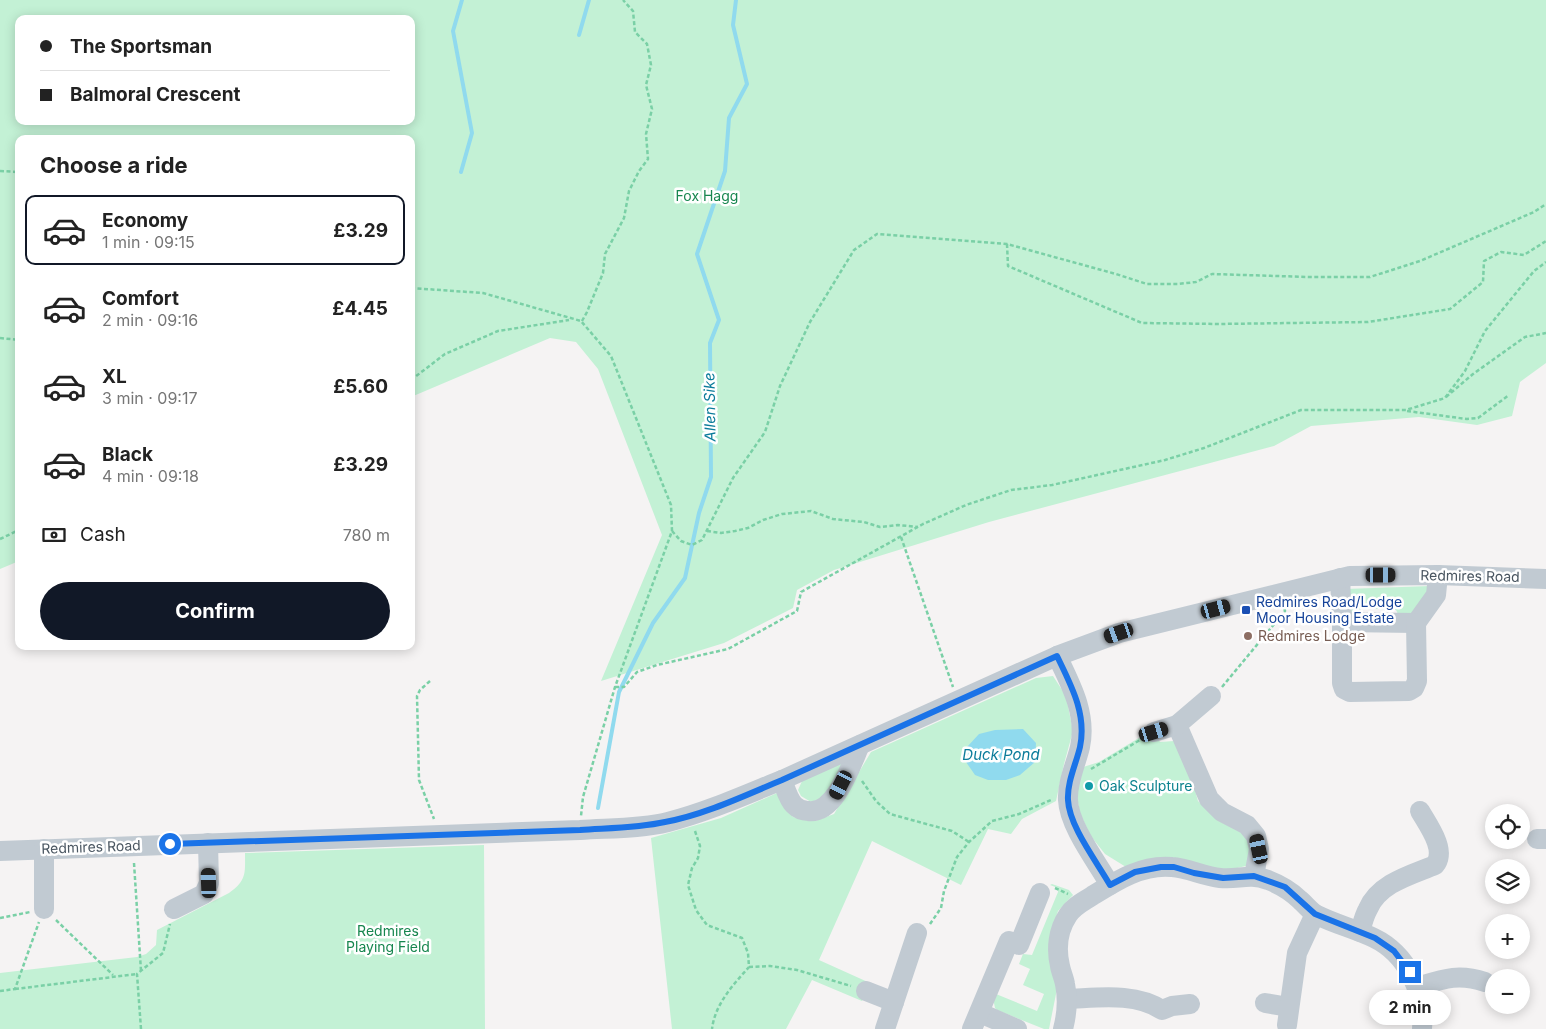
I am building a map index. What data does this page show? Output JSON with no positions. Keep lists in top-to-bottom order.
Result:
{
  "streets": {
    "street": ["Redmires Road"]
  },
  "water": ["Allen Sike", "Duck Pond"],
  "parks": ["Fox Hagg", "Redmires Playing Field"],
  "places": {
    "transit": ["Redmires Road/Lodge Moor Housing Estate"],
    "other": ["Redmires Lodge", "Oak Sculpture"]
  },
  "page": {
    "banner": ["The Sportsman", "Balmoral Crescent"],
    "heading": "Choose a ride",
    "list": [
      {
        "name": "Economy",
        "note": "1 min · 09:15",
        "value": "£3.29"
      },
      {
        "name": "Comfort",
        "note": "2 min · 09:16",
        "value": "£4.45"
      },
      {
        "name": "XL",
        "note": "3 min · 09:17",
        "value": "£5.60"
      },
      {
        "name": "Black",
        "note": "4 min · 09:18",
        "value": "£3.29"
      }
    ],
    "pay": ["Cash", "780 m"],
    "buttons": "Confirm",
    "map_buttons": ["+", "−"],
    "bubble": "2 min"
  }
}
